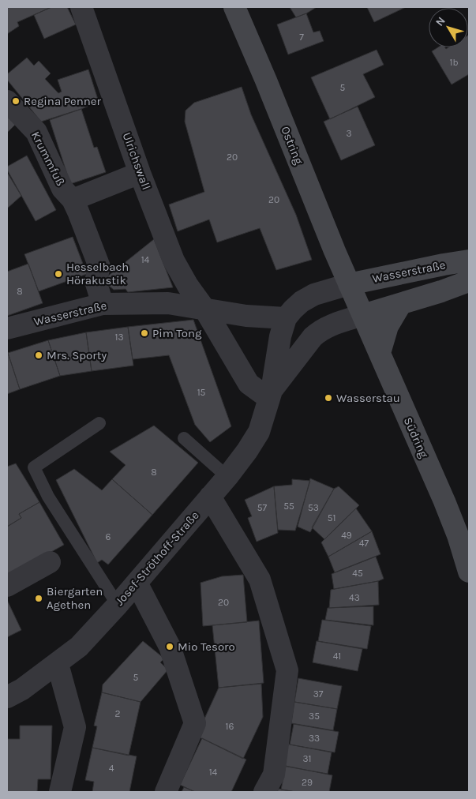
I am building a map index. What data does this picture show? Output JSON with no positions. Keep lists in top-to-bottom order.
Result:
{
  "streets": {
    "main road": ["Ostring", "Wasserstraße", "Südring"],
    "street": ["Krummfuß", "Ulrichswall", "Josef-Ströthoff-Straße"]
  },
  "crossings": [
    ["Ostring", "Wasserstraße"],
    ["Ostring", "Südring"],
    ["Ostring", "Josef-Ströthoff-Straße"],
    ["Krummfuß", "Wasserstraße"],
    ["Ulrichswall", "Wasserstraße"],
    ["Wasserstraße", "Südring"],
    ["Wasserstraße", "Josef-Ströthoff-Straße"],
    ["Südring", "Josef-Ströthoff-Straße"]
  ],
  "places": [
    "Regina Penner",
    "Hesselbach Hörakustik",
    "Pim Tong",
    "Mrs. Sporty",
    "Wasserstau",
    "Biergarten Agethen",
    "Mio Tesoro"
  ],
  "house_numbers": [
    "7",
    "1b",
    "5",
    "3",
    "20",
    "20",
    "14",
    "8",
    "13",
    "15",
    "8",
    "55",
    "57",
    "53",
    "51",
    "49",
    "6",
    "47",
    "45",
    "43",
    "20",
    "41",
    "5",
    "37",
    "2",
    "35",
    "16",
    "33",
    "31",
    "4",
    "14",
    "29"
  ],
  "north": "top left"
}
